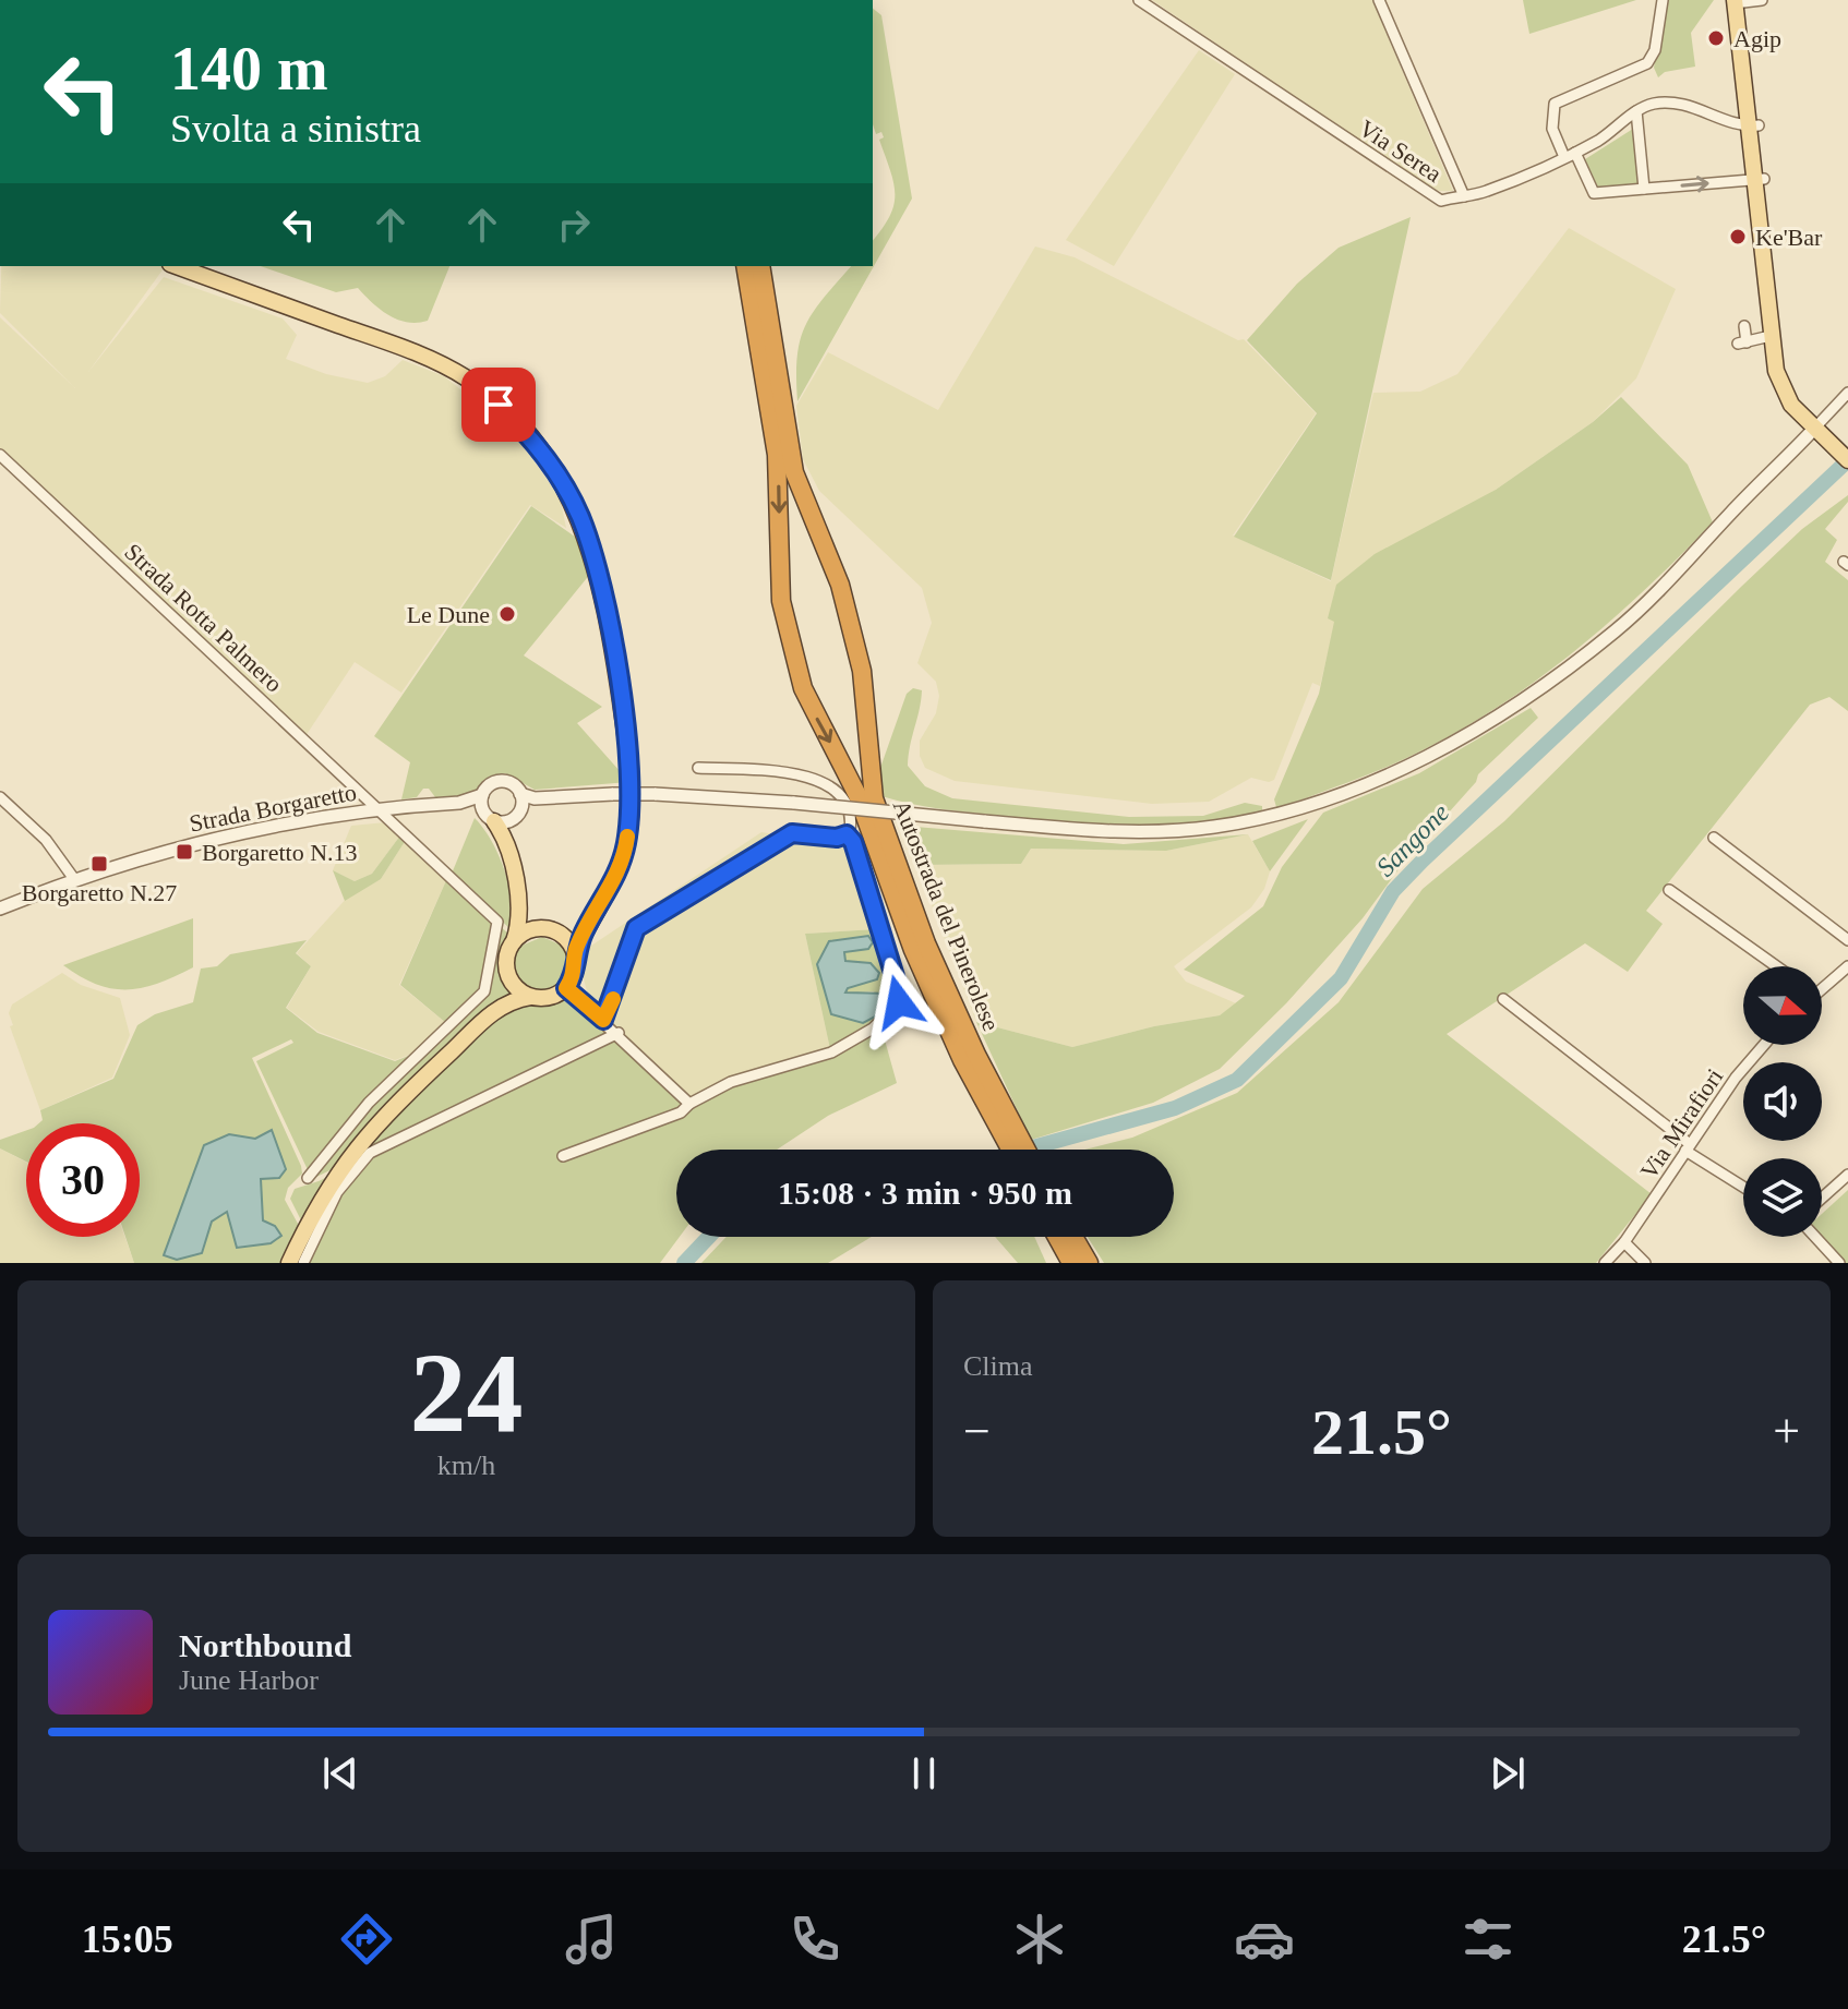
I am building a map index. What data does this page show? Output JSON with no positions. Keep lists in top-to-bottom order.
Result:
{
  "streets": {
    "highway": ["Autostrada del Pinerolese"],
    "street": [
      "Via Serea",
      "Strada Rotta Palmero",
      "Strada Borgaretto",
      "Via Mirafiori"
    ]
  },
  "crossings": [
    ["Strada Rotta Palmero", "Strada Borgaretto"]
  ],
  "water": ["Sangone"],
  "places": {
    "other": ["Agip", "Ke'Bar", "Le Dune"],
    "transit": ["Borgaretto N.13", "Borgaretto N.27"]
  },
  "north": "right",
  "page": {
    "turn": ["140 m", "Svolta a sinistra"],
    "limit": "30",
    "trip": "15:08 · 3 min · 950 m",
    "tile": [
      ["24", "km/h"],
      "Clima"
    ],
    "heat": ["−", "21.5°", "+"],
    "song": ["Northbound", "June Harbor"],
    "tabs": ["15:05", "21.5°"]
  }
}
